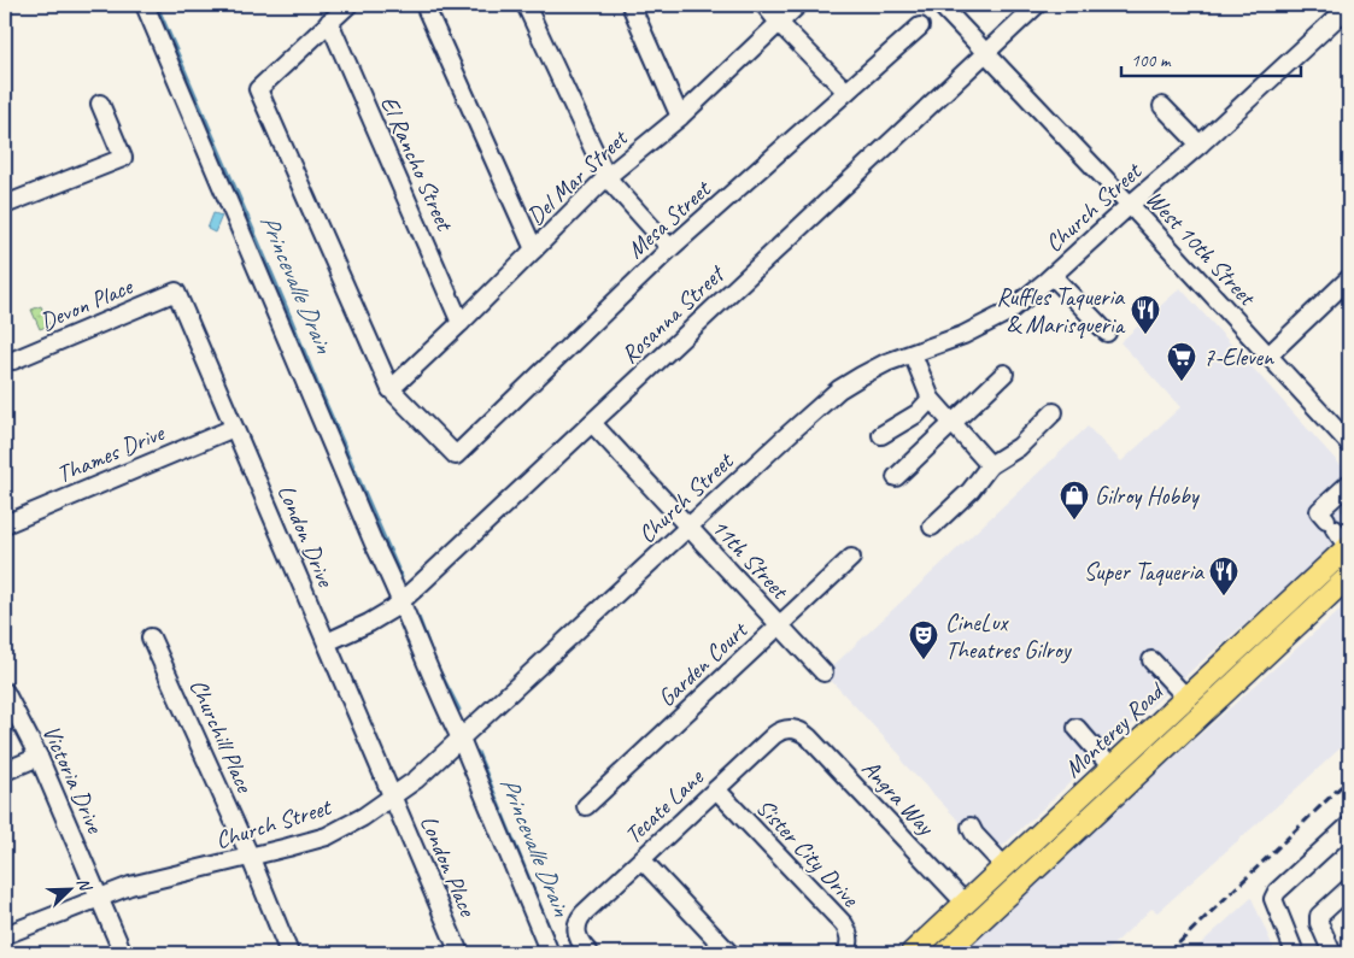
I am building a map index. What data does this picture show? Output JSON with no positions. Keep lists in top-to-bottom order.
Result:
{
  "streets": {
    "main road": ["Monterey Road"],
    "street": [
      "El Rancho Street",
      "Del Mar Street",
      "Church Street",
      "Mesa Street",
      "West 10th Street",
      "Devon Place",
      "Rosanna Street",
      "Thames Drive",
      "London Drive",
      "11th Street",
      "Garden Court",
      "Churchill Place",
      "Victoria Drive",
      "Angra Way",
      "Tecate Lane",
      "Sister City Drive",
      "London Place"
    ]
  },
  "crossings": [
    ["El Rancho Street", "Del Mar Street"],
    ["Del Mar Street", "Mesa Street"],
    ["Church Street", "West 10th Street"],
    ["Church Street", "London Drive"],
    ["Church Street", "11th Street"],
    ["Church Street", "Churchill Place"],
    ["Church Street", "Victoria Drive"],
    ["Church Street", "London Place"],
    ["West 10th Street", "Rosanna Street"],
    ["Devon Place", "London Drive"],
    ["Rosanna Street", "London Drive"],
    ["Rosanna Street", "11th Street"],
    ["Thames Drive", "London Drive"],
    ["London Drive", "London Place"],
    ["11th Street", "Garden Court"],
    ["Monterey Road", "Angra Way"],
    ["Angra Way", "Tecate Lane"],
    ["Tecate Lane", "Sister City Drive"]
  ],
  "water": ["Princevalle Drain"],
  "places": {
    "restaurant": ["Ruffles Taqueria & Marisqueria", "Super Taqueria"],
    "supermarket": ["7-Eleven"],
    "shop": ["Gilroy Hobby"],
    "theatre": ["CineLux Theatres Gilroy"]
  },
  "scale_bar": "100 m",
  "north": "top right"
}
